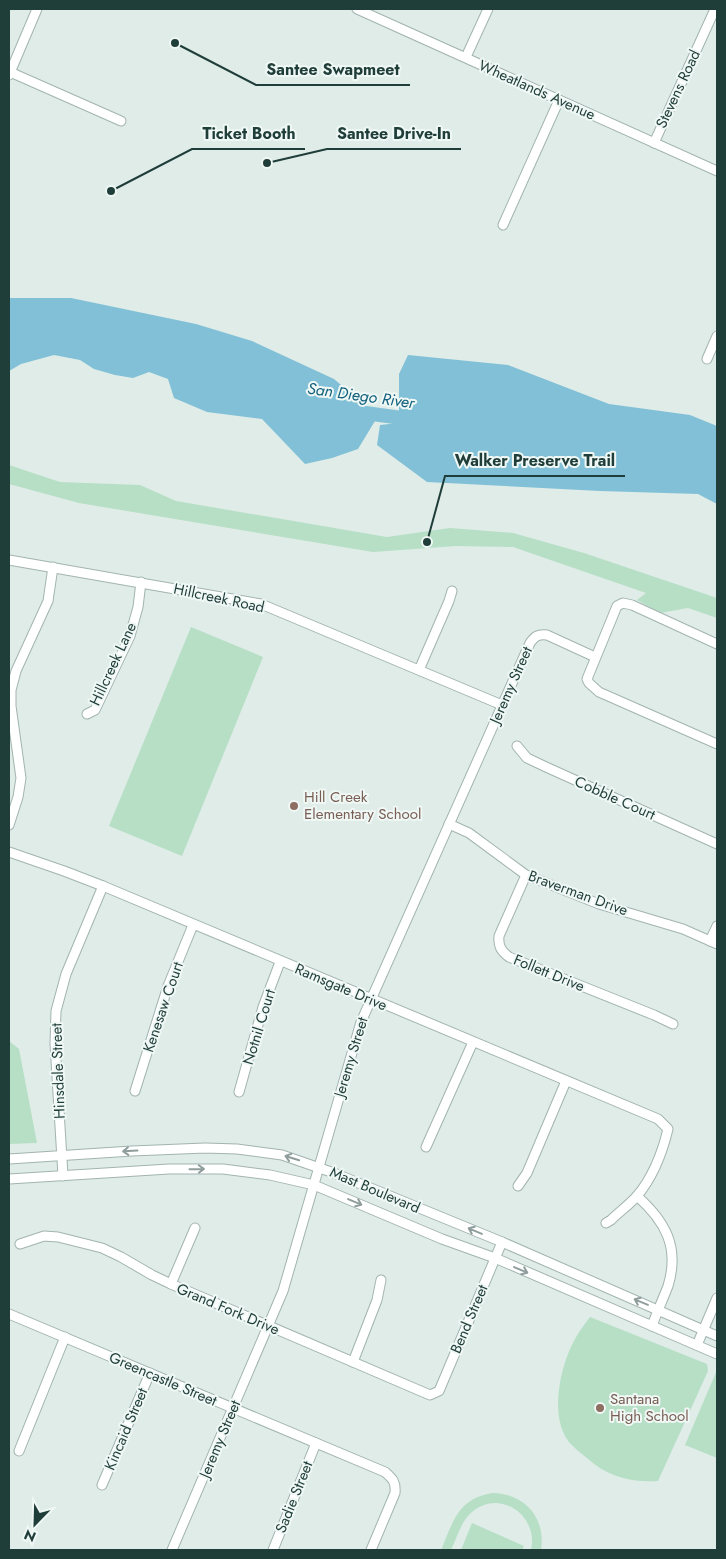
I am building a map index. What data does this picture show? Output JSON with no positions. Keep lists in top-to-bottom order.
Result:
{
  "streets": {
    "street": [
      "Stevens Road",
      "Wheatlands Avenue",
      "Hillcreek Road",
      "Hillcreek Lane",
      "Jeremy Street",
      "Cobble Court",
      "Braverman Drive",
      "Follett Drive",
      "Ramsgate Drive",
      "Kenesaw Court",
      "Notnil Court",
      "Hinsdale Street",
      "Mast Boulevard",
      "Grand Fork Drive",
      "Bend Street",
      "Greencastle Street",
      "Kincaid Street",
      "Sadie Street"
    ]
  },
  "crossings": [
    ["Stevens Road", "Wheatlands Avenue"],
    ["Hillcreek Road", "Hillcreek Lane"],
    ["Hillcreek Road", "Jeremy Street"],
    ["Jeremy Street", "Braverman Drive"],
    ["Jeremy Street", "Ramsgate Drive"],
    ["Jeremy Street", "Mast Boulevard"],
    ["Jeremy Street", "Grand Fork Drive"],
    ["Jeremy Street", "Greencastle Street"],
    ["Braverman Drive", "Follett Drive"],
    ["Ramsgate Drive", "Kenesaw Court"],
    ["Ramsgate Drive", "Notnil Court"],
    ["Ramsgate Drive", "Hinsdale Street"],
    ["Hinsdale Street", "Mast Boulevard"],
    ["Mast Boulevard", "Bend Street"],
    ["Grand Fork Drive", "Bend Street"],
    ["Greencastle Street", "Kincaid Street"],
    ["Greencastle Street", "Sadie Street"]
  ],
  "water": ["San Diego River"],
  "places": [
    "Santee Swapmeet",
    "Santee Drive-In",
    "Ticket Booth",
    "Walker Preserve Trail",
    "Hill Creek Elementary School",
    "Santana High School"
  ],
  "north": "bottom left"
}
